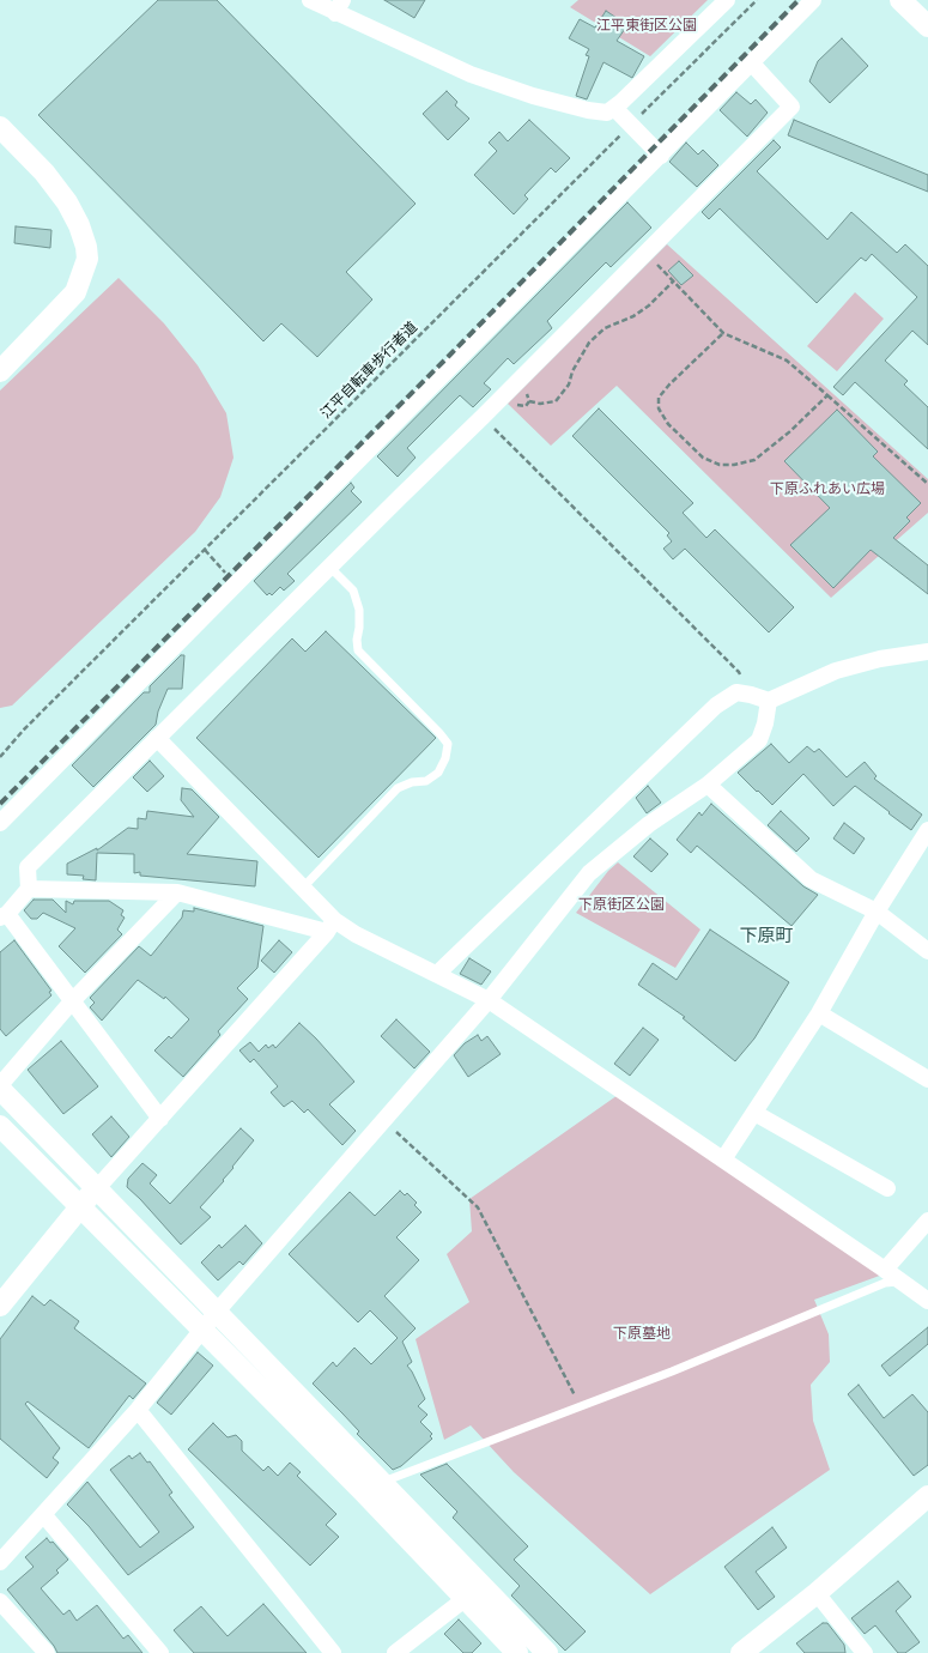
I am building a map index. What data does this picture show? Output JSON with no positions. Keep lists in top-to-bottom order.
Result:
{
  "streets": {
    "path": ["江平自転車歩行者道"]
  },
  "districts": ["下原町"],
  "parks": [
    "江平東街区公園",
    "下原ふれあい広場",
    "下原街区公園",
    "下原墓地"
  ]
}
